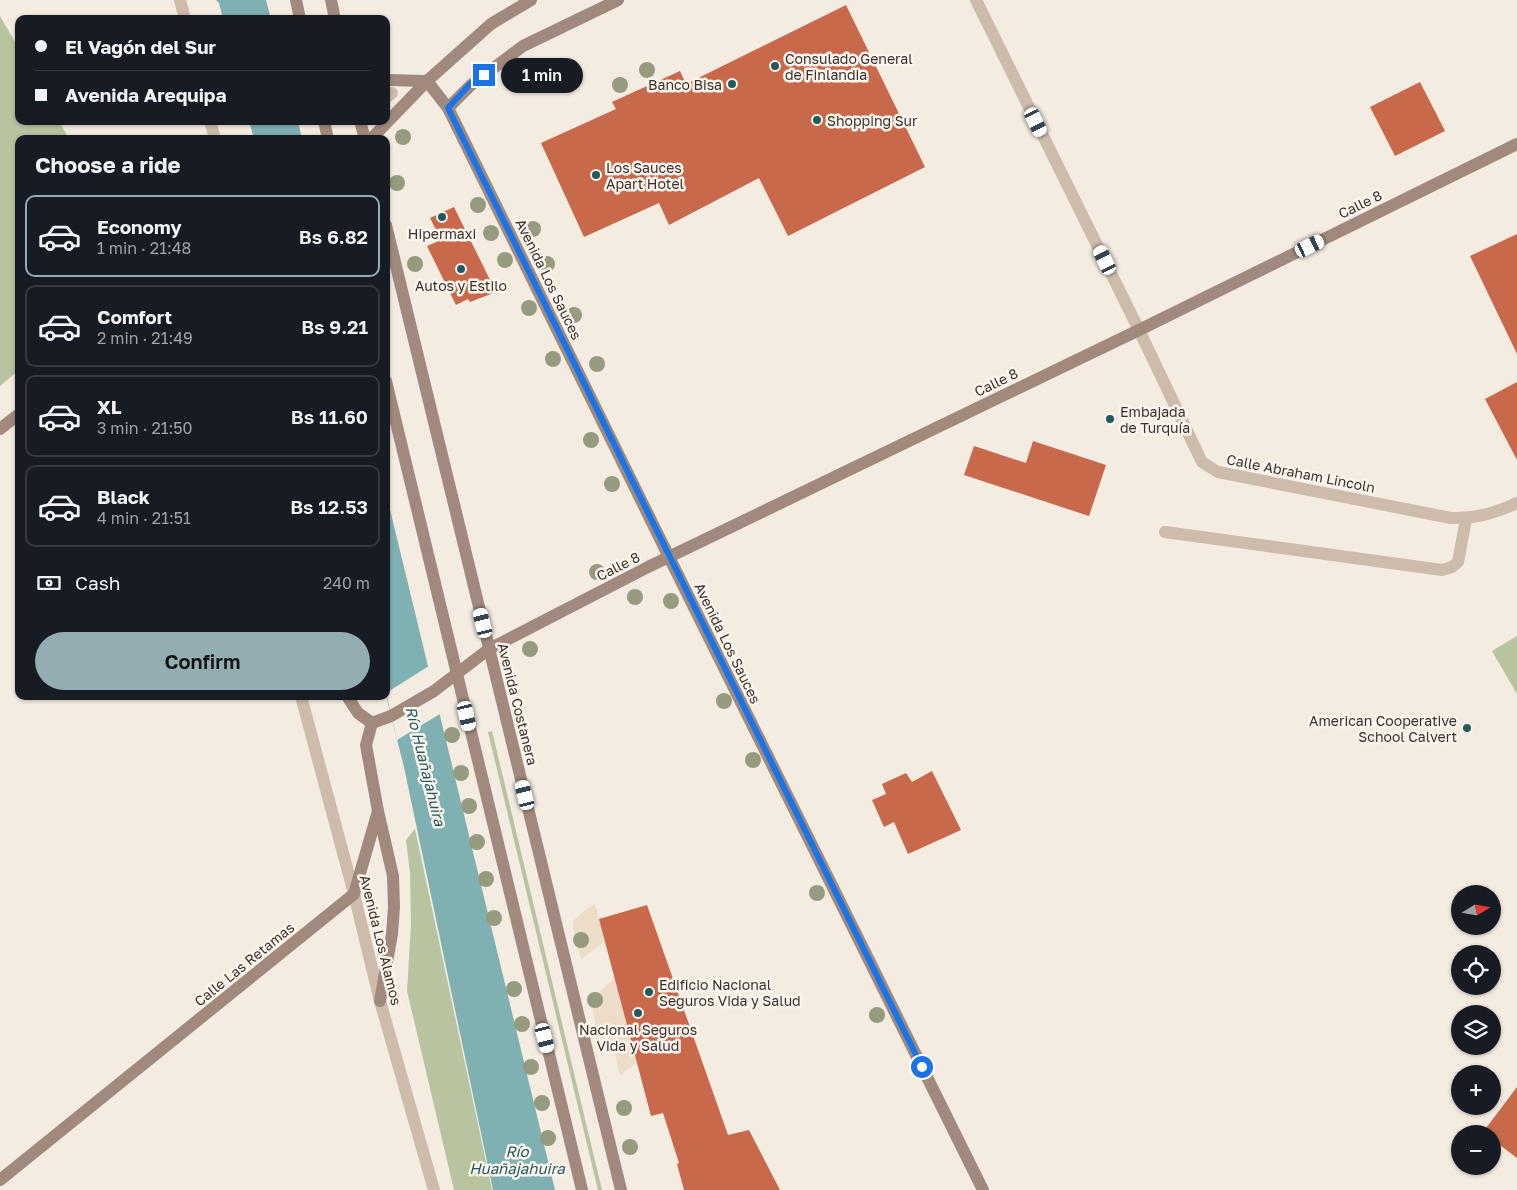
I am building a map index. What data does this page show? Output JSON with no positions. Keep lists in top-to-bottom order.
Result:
{
  "streets": {
    "main road": [
      "Calle 8",
      "Avenida Los Sauces",
      "Avenida Costanera",
      "Calle Las Retamas"
    ],
    "street": ["Calle Abraham Lincoln", "Avenida Los Alamos"]
  },
  "crossings": [
    ["Calle 8", "Avenida Los Sauces"],
    ["Calle 8", "Calle Abraham Lincoln"],
    ["Calle 8", "Avenida Costanera"],
    ["Avenida Los Alamos", "Calle Las Retamas"]
  ],
  "water": ["Río Huañajahuira"],
  "places": [
    "Consulado General de Finlandia",
    "Banco Bisa",
    "Shopping Sur",
    "Los Sauces Apart Hotel",
    "Hipermaxi",
    "Autos y Estilo",
    "Embajada de Turquía",
    "American Cooperative School Calvert",
    "Edificio Nacional Seguros Vida y Salud",
    "Nacional Seguros Vida y Salud"
  ],
  "north": "right",
  "page": {
    "banner": ["El Vagón del Sur", "Avenida Arequipa"],
    "bubble": "1 min",
    "heading": "Choose a ride",
    "list": [
      {
        "name": "Economy",
        "note": "1 min · 21:48",
        "value": "Bs 6.82"
      },
      {
        "name": "Comfort",
        "note": "2 min · 21:49",
        "value": "Bs 9.21"
      },
      {
        "name": "XL",
        "note": "3 min · 21:50",
        "value": "Bs 11.60"
      },
      {
        "name": "Black",
        "note": "4 min · 21:51",
        "value": "Bs 12.53"
      }
    ],
    "pay": ["Cash", "240 m"],
    "buttons": "Confirm",
    "map_buttons": ["+", "−"]
  }
}
